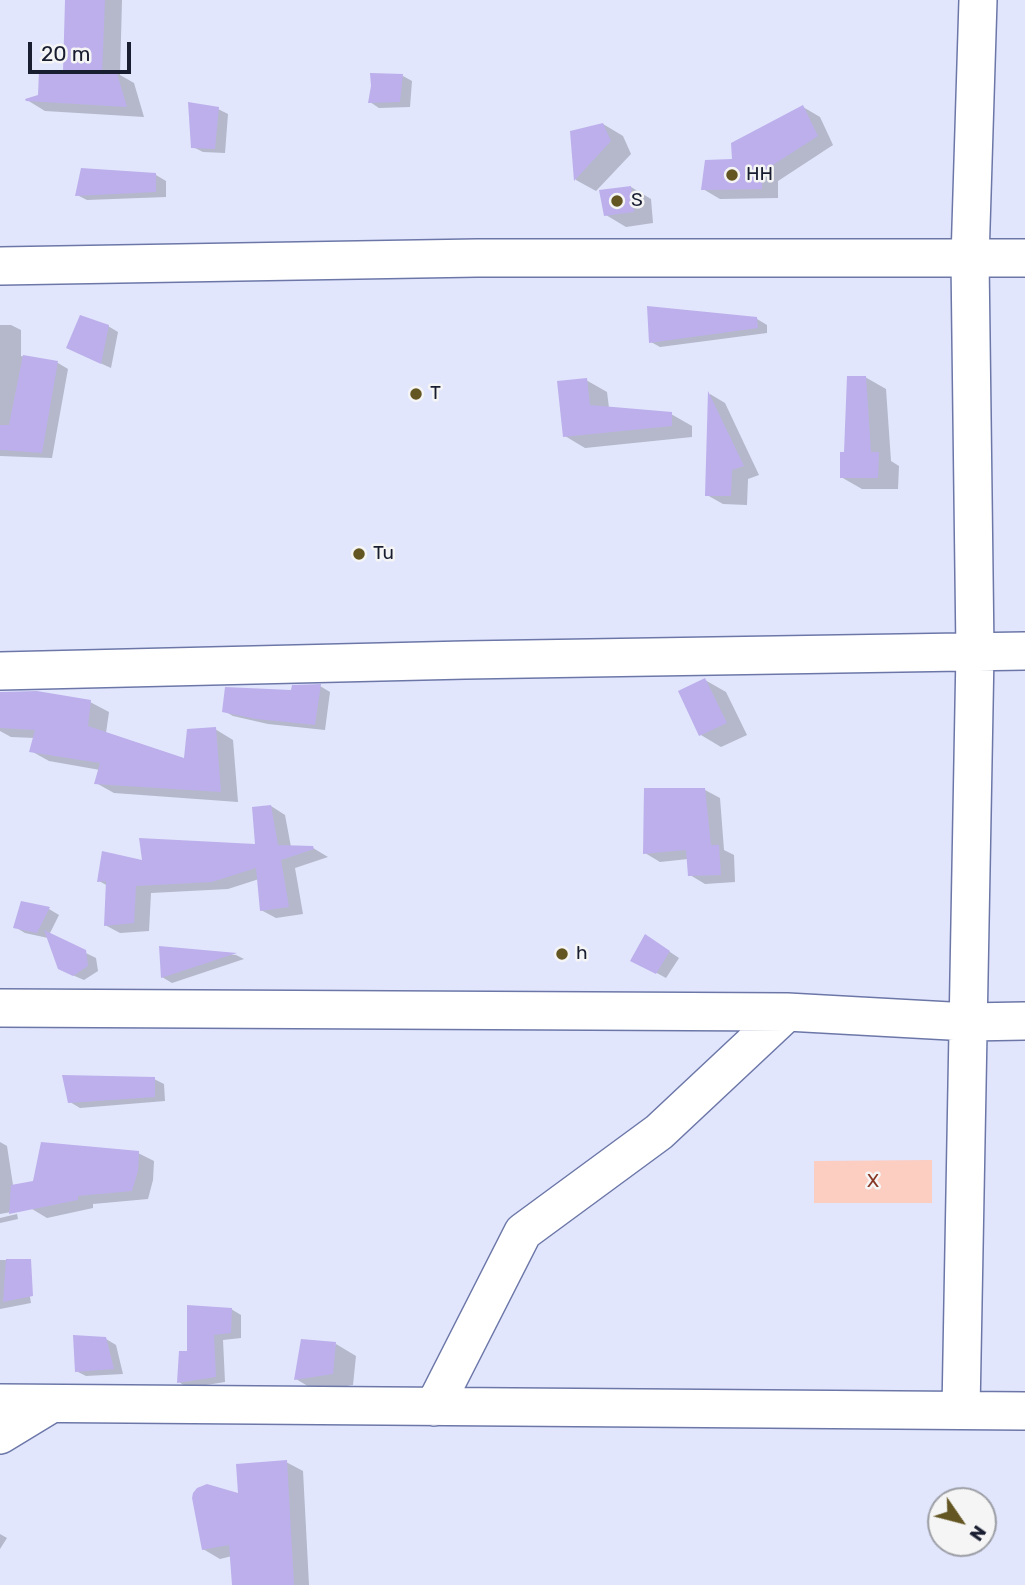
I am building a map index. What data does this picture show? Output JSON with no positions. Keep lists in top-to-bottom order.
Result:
{
  "parks": ["X"],
  "places": [
    "HH",
    "S",
    "T",
    "Tu",
    "h"
  ],
  "scale_bar": "20 m",
  "north": "bottom right"
}
